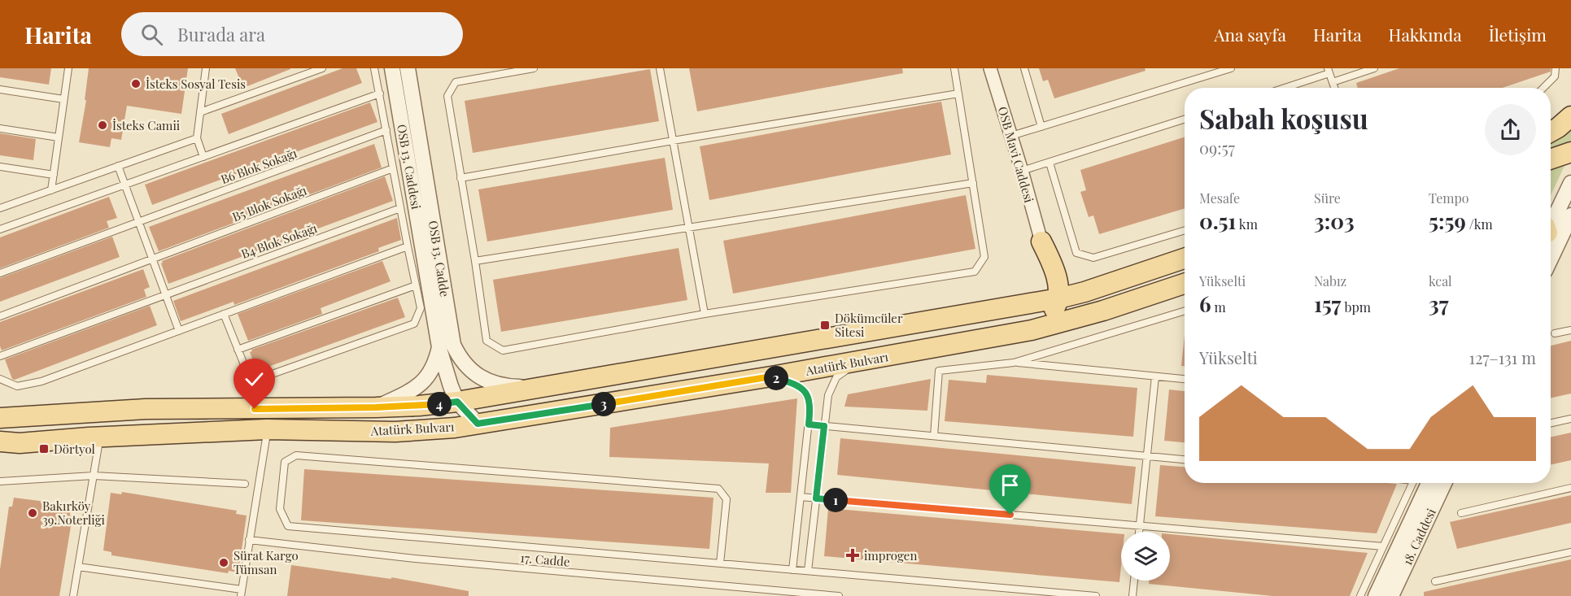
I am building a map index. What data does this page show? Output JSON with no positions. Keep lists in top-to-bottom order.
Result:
{
  "streets": {
    "main road": ["Atatürk Bulvarı"],
    "street": [
      "OSB Mavi Caddesi",
      "OSB 13. Caddesi",
      "OSB 13. Cadde",
      "18. Caddesi"
    ],
    "lane": [
      "B6 Blok Sokağı",
      "B5 Blok Sokağı",
      "B4 Blok Sokağı",
      "17. Cadde"
    ]
  },
  "crossings": [
    ["OSB 13. Caddesi", "Atatürk Bulvarı"],
    ["OSB 13. Cadde", "Atatürk Bulvarı"]
  ],
  "places": {
    "other": [
      "İsteks Sosyal Tesis",
      "İsteks Camii",
      "Bakırköy 39.Noterliği",
      "Sürat Kargo Tümsan"
    ],
    "transit": ["Dökümcüler Sitesi", "Dörtyol"],
    "health": ["improgen"]
  },
  "page": {
    "header": "Harita",
    "search": "Burada ara",
    "nav": [
      "Ana sayfa",
      "Harita",
      "Hakkında",
      "İletişim"
    ],
    "heading": ["Sabah koşusu", "09:57"],
    "stats": [
      ["Mesafe", "0.51 km"],
      ["Süre", "3:03"],
      ["Tempo", "5:59 /km"],
      ["Yükselti", "6 m"],
      ["Nabız", "157 bpm"],
      ["kcal", "37"]
    ],
    "chart": ["Yükselti", "127–131 m"],
    "pins": [
      "2",
      "3",
      "4",
      "1"
    ]
  }
}
